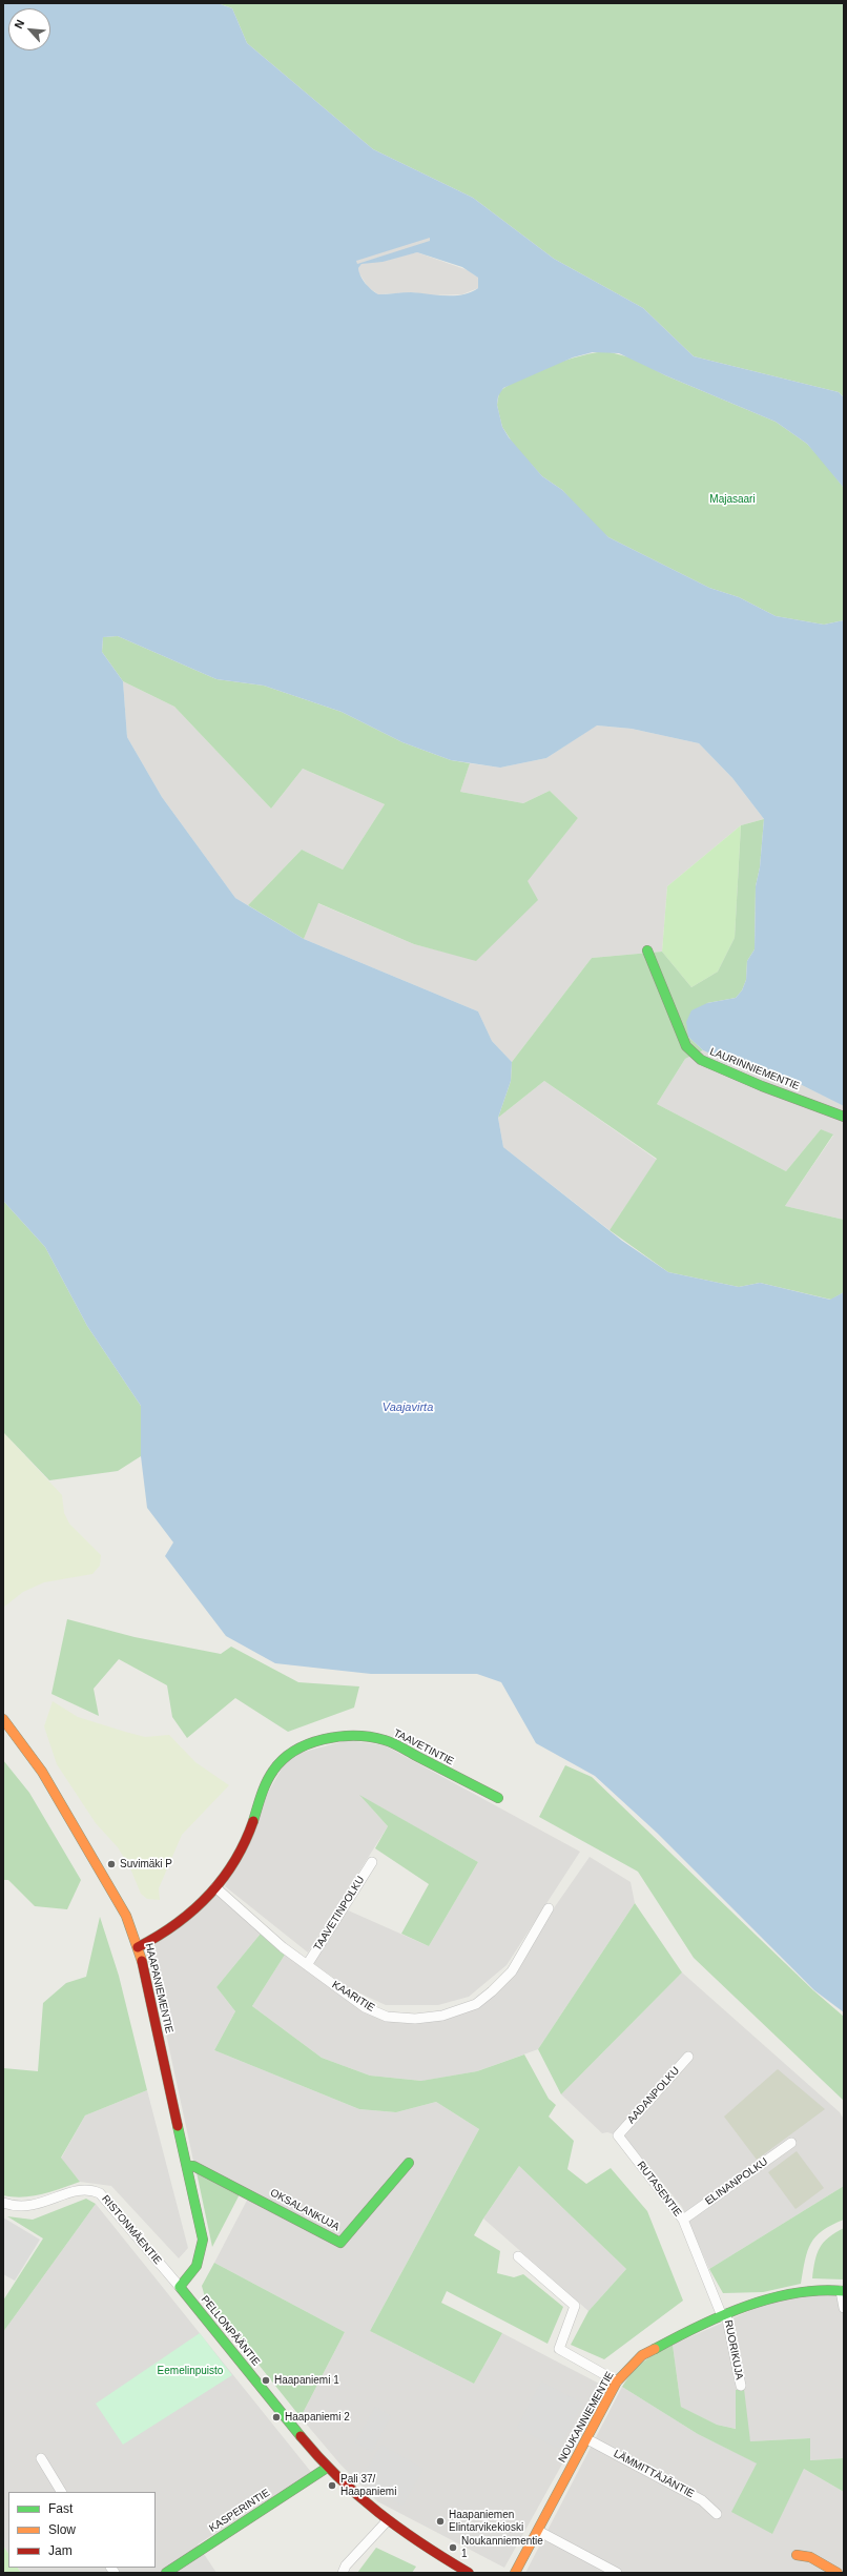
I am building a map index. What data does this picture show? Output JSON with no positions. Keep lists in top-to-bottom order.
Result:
{
  "streets": {
    "street": [
      "LAURINNIEMENTIE",
      "TAAVETINTIE",
      "TAAVETINPOLKU",
      "HAAPANIEMENTIE",
      "KAARITIE",
      "AADANPOLKU",
      "ELINANPOLKU",
      "RUTASENTIE",
      "OKSALANKUJA",
      "RISTONMÄENTIE",
      "PELLONPÄÄNTIE",
      "RUORIKUJA",
      "NOUKANNIEMENTIE",
      "LÄMMITTÄJÄNTIE",
      "KASPERINTIE"
    ]
  },
  "crossings": [
    ["TAAVETINTIE", "HAAPANIEMENTIE"],
    ["TAAVETINTIE", "KAARITIE"],
    ["TAAVETINPOLKU", "KAARITIE"],
    ["HAAPANIEMENTIE", "OKSALANKUJA"],
    ["HAAPANIEMENTIE", "RISTONMÄENTIE"],
    ["HAAPANIEMENTIE", "PELLONPÄÄNTIE"],
    ["AADANPOLKU", "RUTASENTIE"],
    ["ELINANPOLKU", "RUTASENTIE"],
    ["RUTASENTIE", "RUORIKUJA"],
    ["RUTASENTIE", "NOUKANNIEMENTIE"],
    ["RISTONMÄENTIE", "PELLONPÄÄNTIE"],
    ["PELLONPÄÄNTIE", "KASPERINTIE"],
    ["RUORIKUJA", "NOUKANNIEMENTIE"],
    ["NOUKANNIEMENTIE", "LÄMMITTÄJÄNTIE"]
  ],
  "water": ["Vaajavirta"],
  "parks": ["Majasaari", "Eemelinpuisto"],
  "places": [
    "Suvimäki P",
    "Haapaniemi 1",
    "Haapaniemi 2",
    "Pali 37/ Haapaniemi",
    "Haapaniemen Elintarvikekioski",
    "Noukanniementie 1"
  ],
  "legend": ["Fast", "Slow", "Jam"],
  "north": "top left"
}
